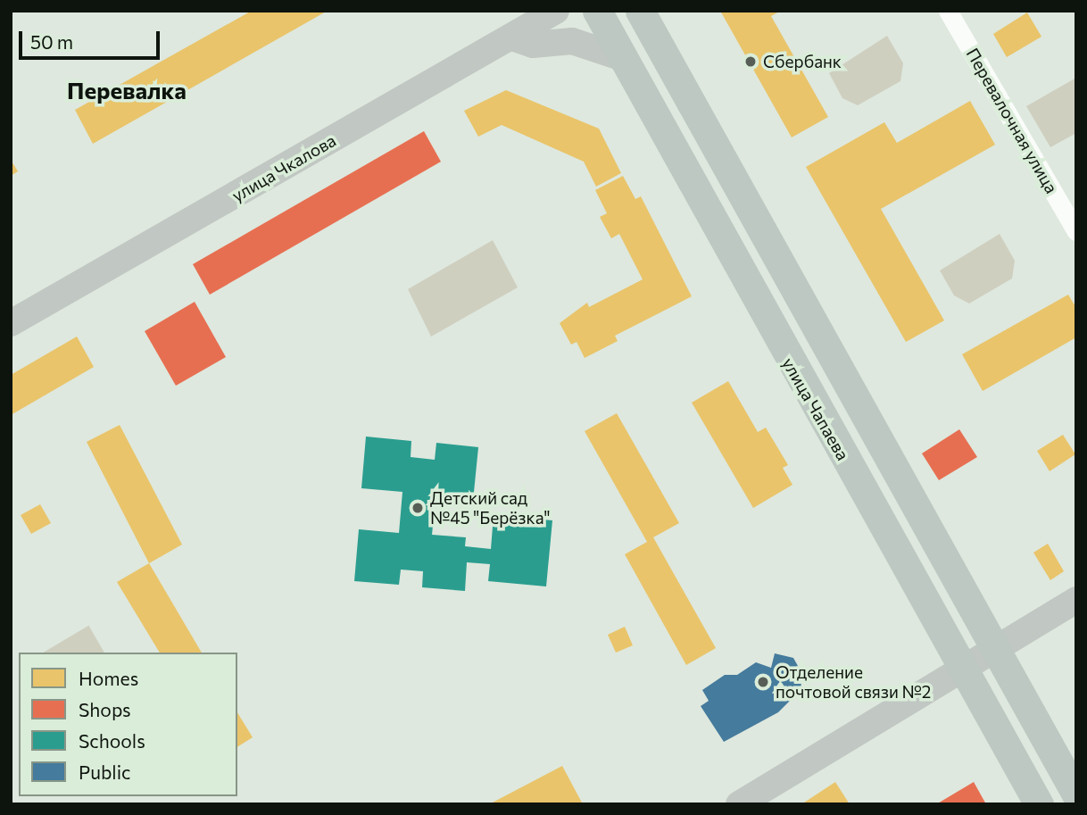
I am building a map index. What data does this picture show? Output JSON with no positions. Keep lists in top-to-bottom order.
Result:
{
  "streets": {
    "main road": ["улица Чкалова", "улица Чапаева"],
    "street": ["Перевалочная улица"]
  },
  "districts": ["Перевалка"],
  "places": ["Сбербанк", "Детский сад №45 \"Берёзка\"", "Отделение почтовой связи №2"],
  "legend": [
    "Homes",
    "Shops",
    "Schools",
    "Public"
  ],
  "scale_bar": "50 m"
}
